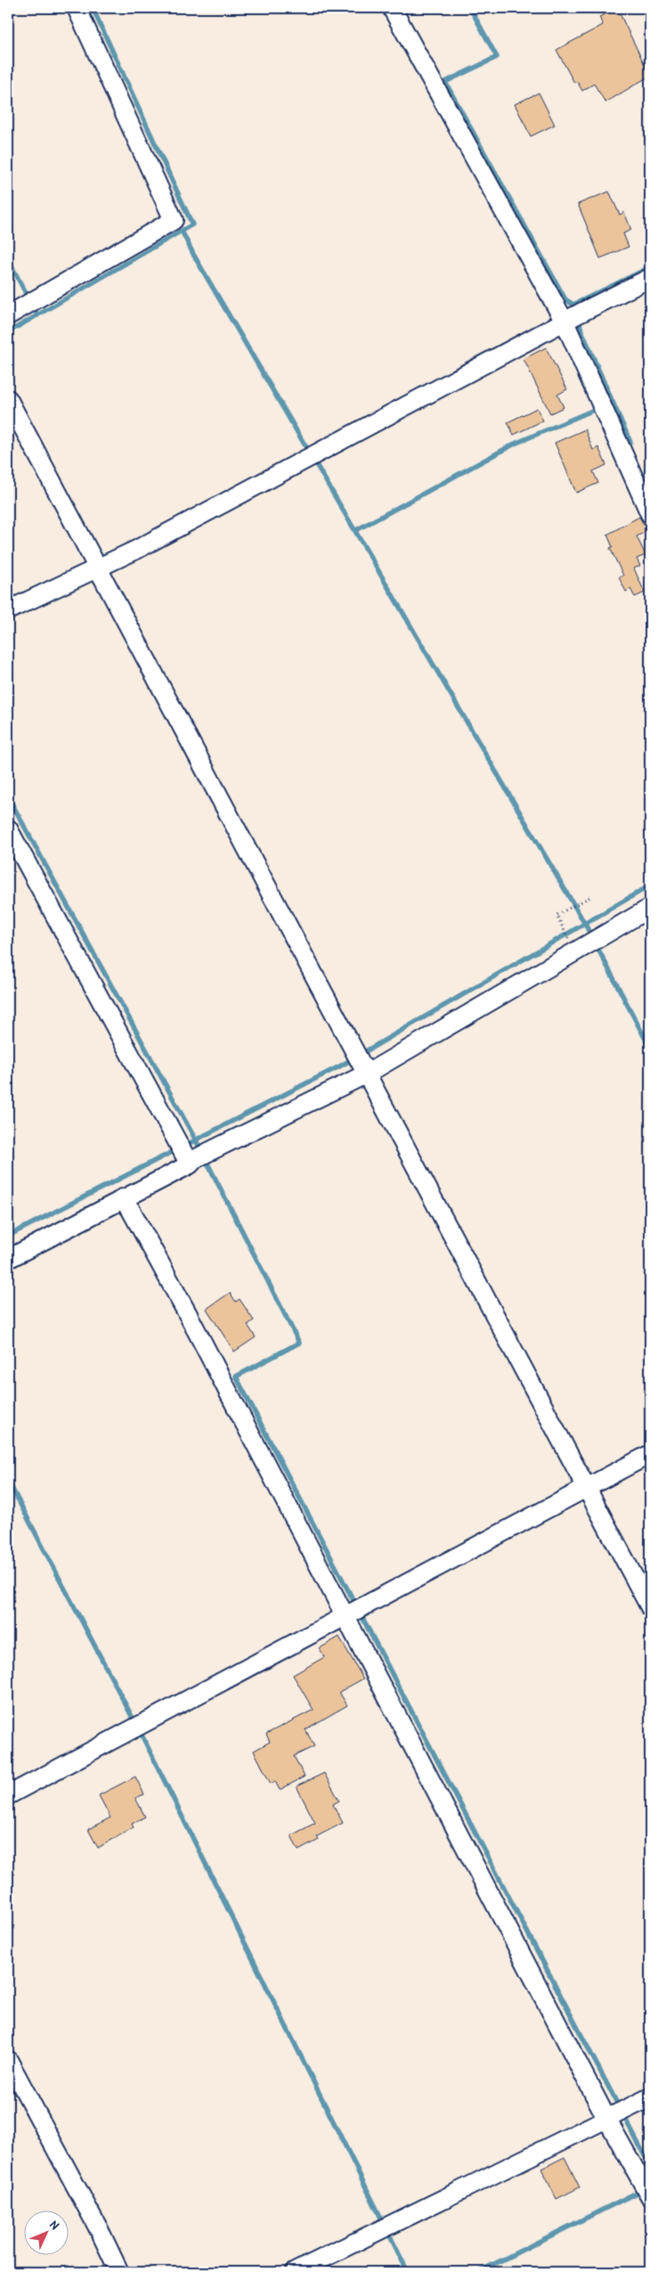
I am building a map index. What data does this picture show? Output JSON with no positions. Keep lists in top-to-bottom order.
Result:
{
  "north": "top right"
}
